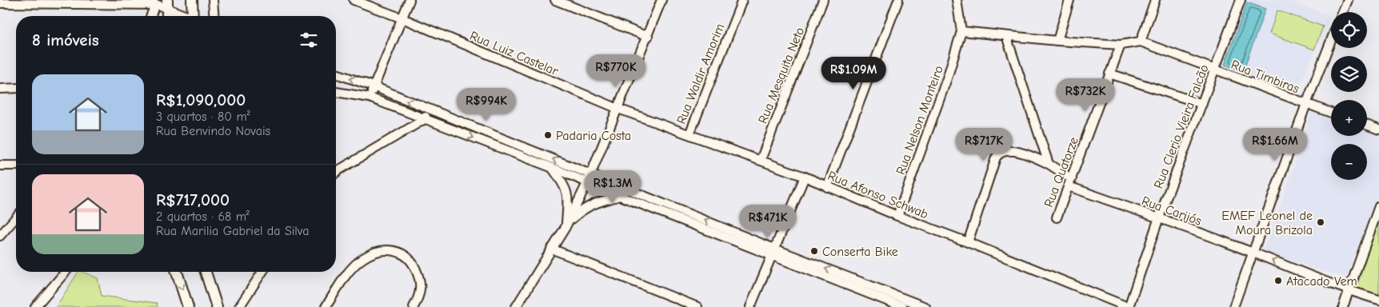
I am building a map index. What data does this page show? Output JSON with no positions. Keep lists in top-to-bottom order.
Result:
{
  "streets": {
    "street": [
      "Rua Luiz Castelar",
      "Rua Waldir Amorim",
      "Rua Mesquita Neto",
      "Rua Timbiras",
      "Rua Nelson Monteiro",
      "Rua Clerio Vieira Falcão",
      "Rua Quatorze",
      "Rua Afonso Schwab",
      "Rua Carijós"
    ]
  },
  "crossings": [
    ["Rua Luiz Castelar", "Rua Afonso Schwab"],
    ["Rua Waldir Amorim", "Rua Afonso Schwab"],
    ["Rua Mesquita Neto", "Rua Afonso Schwab"],
    ["Rua Timbiras", "Rua Clerio Vieira Falcão"],
    ["Rua Nelson Monteiro", "Rua Afonso Schwab"],
    ["Rua Clerio Vieira Falcão", "Rua Afonso Schwab"],
    ["Rua Clerio Vieira Falcão", "Rua Carijós"],
    ["Rua Quatorze", "Rua Carijós"],
    ["Rua Afonso Schwab", "Rua Carijós"]
  ],
  "places": [
    "Padaria Costa",
    "EMEF Leonel de Moura Brizola",
    "Conserta Bike",
    "Atacado Vem"
  ],
  "page": {
    "map_buttons": ["+", "−"],
    "heading": "8 imóveis",
    "price": [
      "R$770K",
      "R$1.09M",
      "R$732K",
      "R$994K",
      "R$717K",
      "R$1.66M",
      "R$1.3M",
      "R$471K"
    ],
    "list": [
      {
        "name": "R$1,090,000",
        "note": "3 quartos · 80 m² · Rua Benvindo Novais"
      },
      {
        "name": "R$717,000",
        "note": "2 quartos · 68 m² · Rua Marilia Gabriel da Silva"
      }
    ]
  }
}
